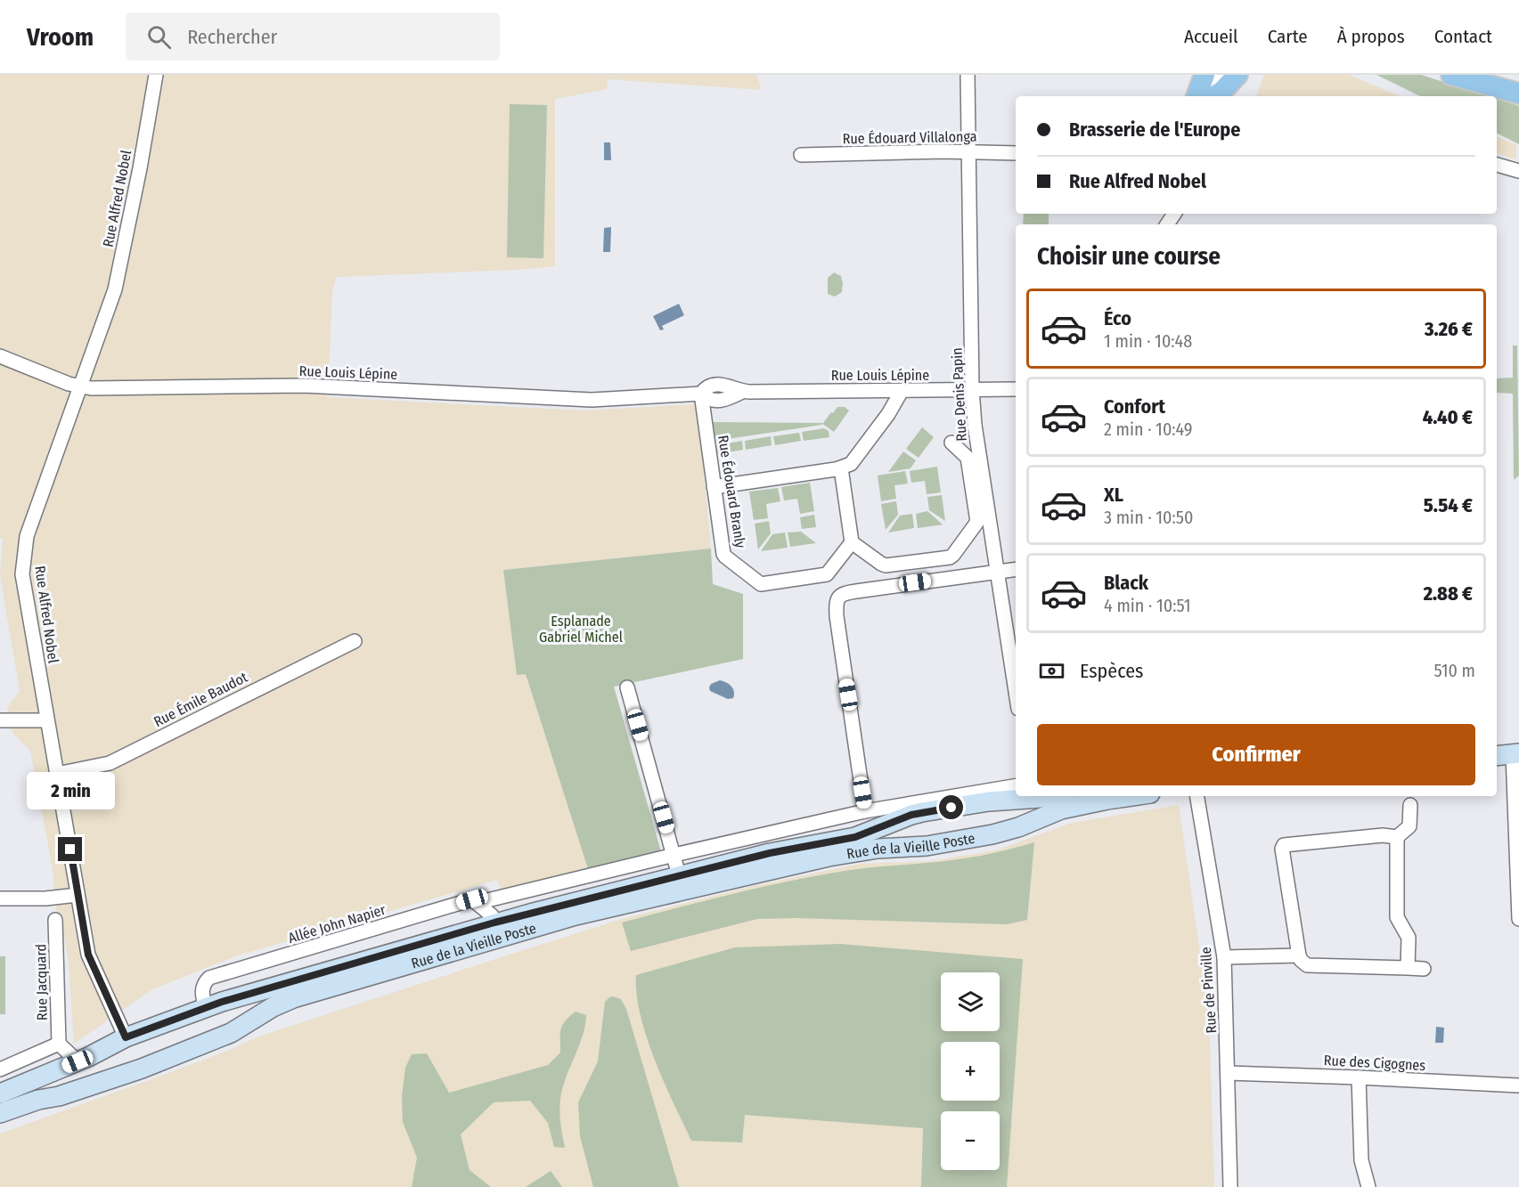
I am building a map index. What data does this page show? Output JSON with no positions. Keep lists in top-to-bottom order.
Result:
{
  "streets": {
    "main road": ["Rue de la Vieille Poste"],
    "street": [
      "Rue Édouard Villalonga",
      "Rue Alfred Nobel",
      "Rue Louis Lépine",
      "Rue Denis Papin",
      "Rue Édouard Branly",
      "Rue Émile Baudot",
      "Allée John Napier",
      "Rue Jacquard",
      "Rue de Pinville",
      "Rue des Cigognes"
    ]
  },
  "crossings": [
    ["Rue Édouard Villalonga", "Rue Denis Papin"],
    ["Rue Alfred Nobel", "Rue Louis Lépine"],
    ["Rue Alfred Nobel", "Rue Émile Baudot"],
    ["Rue Alfred Nobel", "Rue de la Vieille Poste"],
    ["Rue Louis Lépine", "Rue Denis Papin"],
    ["Rue Louis Lépine", "Rue Édouard Branly"],
    ["Rue de la Vieille Poste", "Allée John Napier"],
    ["Rue de Pinville", "Rue des Cigognes"]
  ],
  "parks": ["Esplanade Gabriel Michel"],
  "page": {
    "header": "Vroom",
    "search": "Rechercher",
    "nav": [
      "Accueil",
      "Carte",
      "À propos",
      "Contact"
    ],
    "banner": ["Brasserie de l'Europe", "Rue Alfred Nobel"],
    "heading": "Choisir une course",
    "list": [
      {
        "name": "Éco",
        "note": "1 min · 10:48",
        "value": "3.26 €"
      },
      {
        "name": "Confort",
        "note": "2 min · 10:49",
        "value": "4.40 €"
      },
      {
        "name": "XL",
        "note": "3 min · 10:50",
        "value": "5.54 €"
      },
      {
        "name": "Black",
        "note": "4 min · 10:51",
        "value": "2.88 €"
      }
    ],
    "pay": ["Espèces", "510 m"],
    "buttons": "Confirmer",
    "bubble": "2 min",
    "map_buttons": ["+", "−"]
  }
}
